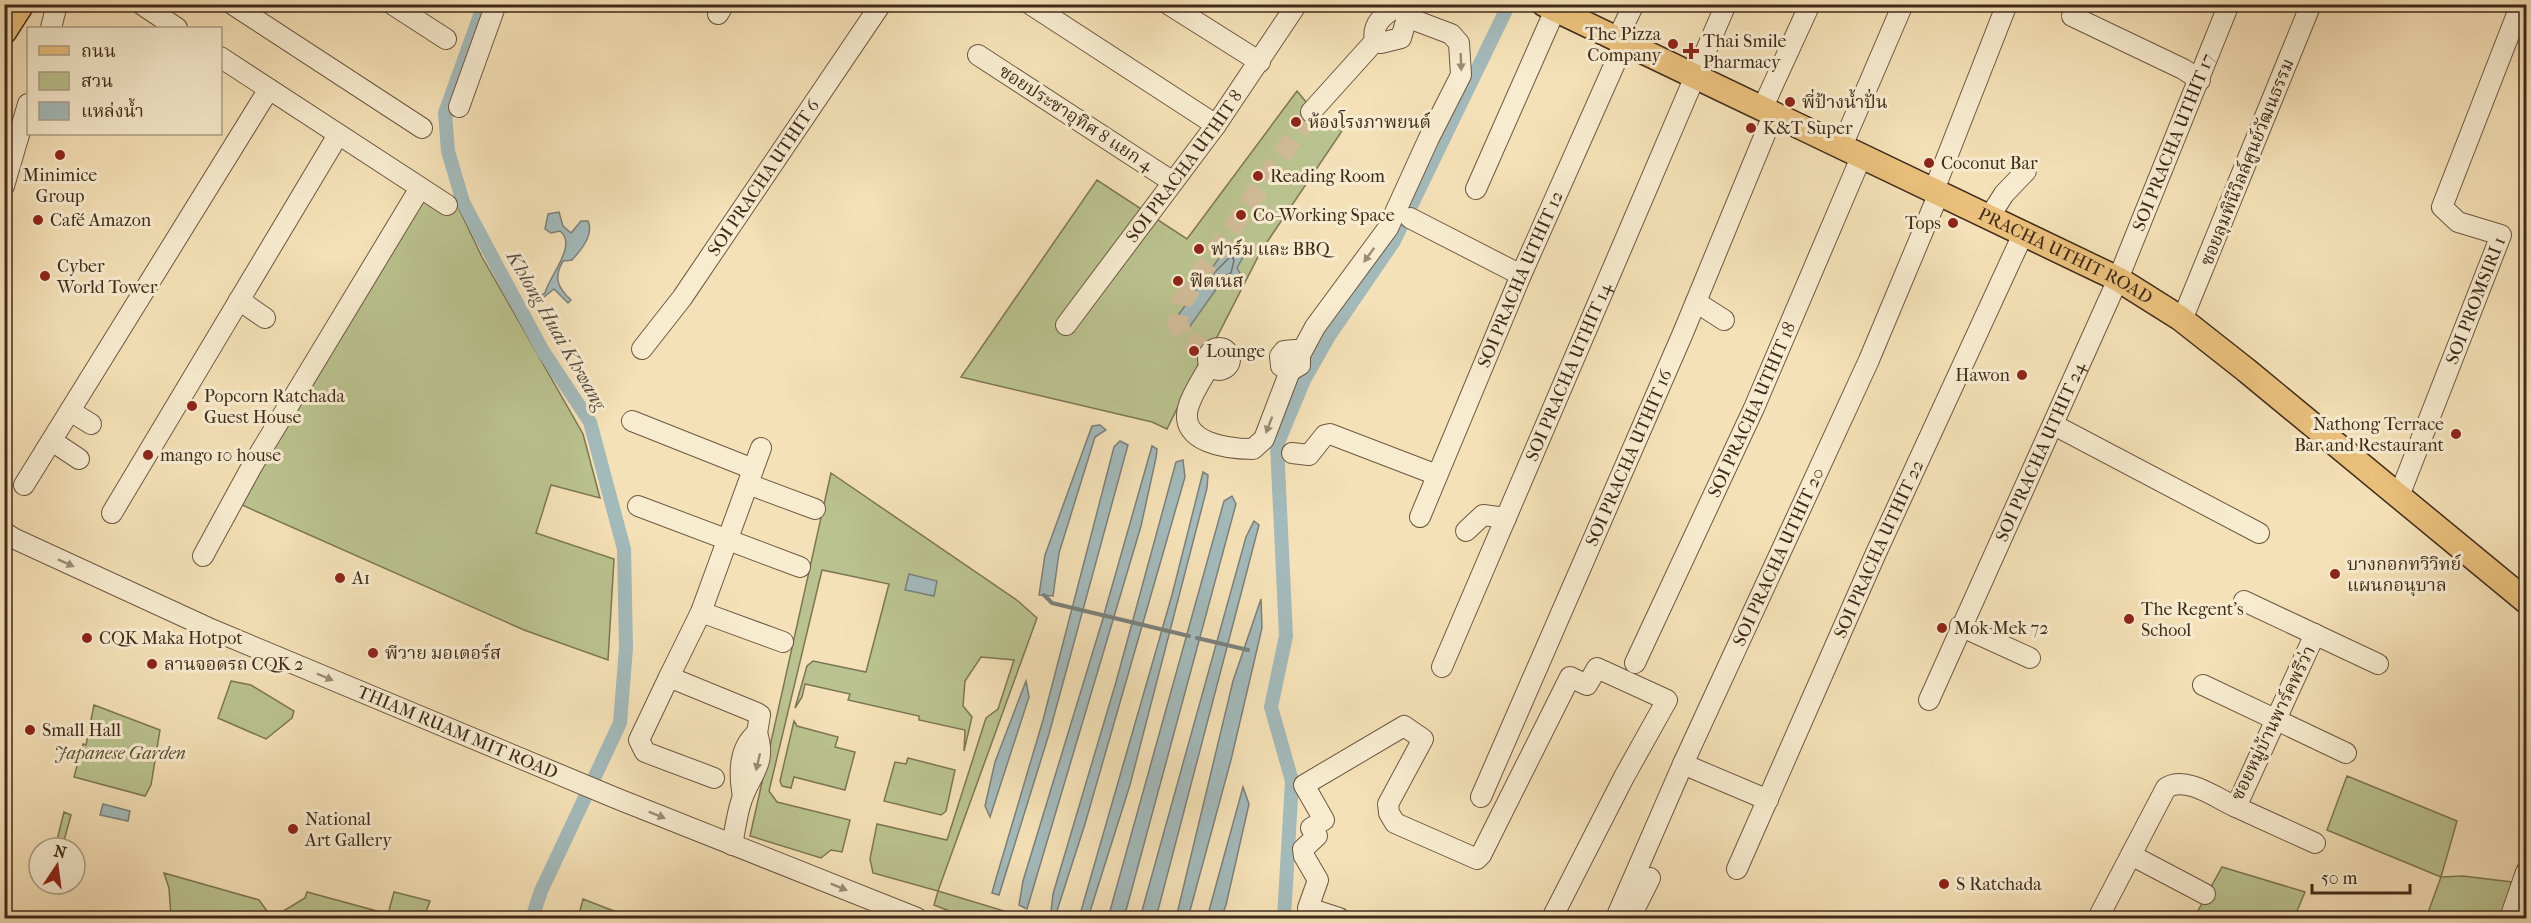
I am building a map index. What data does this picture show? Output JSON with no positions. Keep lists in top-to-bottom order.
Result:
{
  "streets": {
    "main road": ["PRACHA UTHIT ROAD"],
    "street": [
      "ซอยประชาอุทิศ 8 แยก 4",
      "SOI PRACHA UTHIT 17",
      "ซอยลุมพินีวิลล์ศูนย์วัฒนธรรม",
      "SOI PRACHA UTHIT 8",
      "SOI PRACHA UTHIT 6",
      "SOI PRACHA UTHIT 12",
      "SOI PROMSIRI 1",
      "SOI PRACHA UTHIT 14",
      "SOI PRACHA UTHIT 18",
      "SOI PRACHA UTHIT 24",
      "SOI PRACHA UTHIT 16",
      "SOI PRACHA UTHIT 22",
      "SOI PRACHA UTHIT 20",
      "ซอยหมู่บ้านพาร์คพรีว่า",
      "THIAM RUAM MIT ROAD"
    ]
  },
  "crossings": [
    ["ซอยประชาอุทิศ 8 แยก 4", "SOI PRACHA UTHIT 8"],
    ["SOI PRACHA UTHIT 17", "PRACHA UTHIT ROAD"],
    ["SOI PRACHA UTHIT 17", "SOI PRACHA UTHIT 24"],
    ["ซอยลุมพินีวิลล์ศูนย์วัฒนธรรม", "PRACHA UTHIT ROAD"],
    ["PRACHA UTHIT ROAD", "SOI PRACHA UTHIT 12"],
    ["PRACHA UTHIT ROAD", "SOI PROMSIRI 1"],
    ["PRACHA UTHIT ROAD", "SOI PRACHA UTHIT 14"],
    ["PRACHA UTHIT ROAD", "SOI PRACHA UTHIT 18"],
    ["PRACHA UTHIT ROAD", "SOI PRACHA UTHIT 24"],
    ["PRACHA UTHIT ROAD", "SOI PRACHA UTHIT 16"],
    ["PRACHA UTHIT ROAD", "SOI PRACHA UTHIT 22"],
    ["PRACHA UTHIT ROAD", "SOI PRACHA UTHIT 20"]
  ],
  "one_way": ["THIAM RUAM MIT ROAD"],
  "water": ["Khlong Huai Khwang"],
  "parks": ["Japanese Garden"],
  "places": {
    "other": [
      "The Pizza Company",
      "พี่ป้างน้ำปั่น",
      "ห้องโรงภาพยนต์",
      "K&T Super",
      "Minimice Group",
      "Coconut Bar",
      "Reading Room",
      "Co-Working Space",
      "Café Amazon",
      "Tops",
      "ฟาร์ม และ BBQ",
      "Cyber World Tower",
      "ฟิตเนส",
      "Lounge",
      "Hawon",
      "Popcorn Ratchada Guest House",
      "Nathong Terrace Bar and Restaurant",
      "mango 10 house",
      "บางกอกทวิวิทย์ แผนกอนุบาล",
      "A1",
      "The Regent's School",
      "Mok Mek 72",
      "CQK Maka Hotpot",
      "พีวาย มอเตอร์ส",
      "ลานจอดรถ CQK 2",
      "Small Hall",
      "National Art Gallery",
      "S Ratchada"
    ],
    "health": ["Thai Smile Pharmacy"]
  },
  "legend": ["ถนน", "สวน", "แหล่งน้ำ"],
  "scale_bar": "50 m",
  "north": "top"
}
